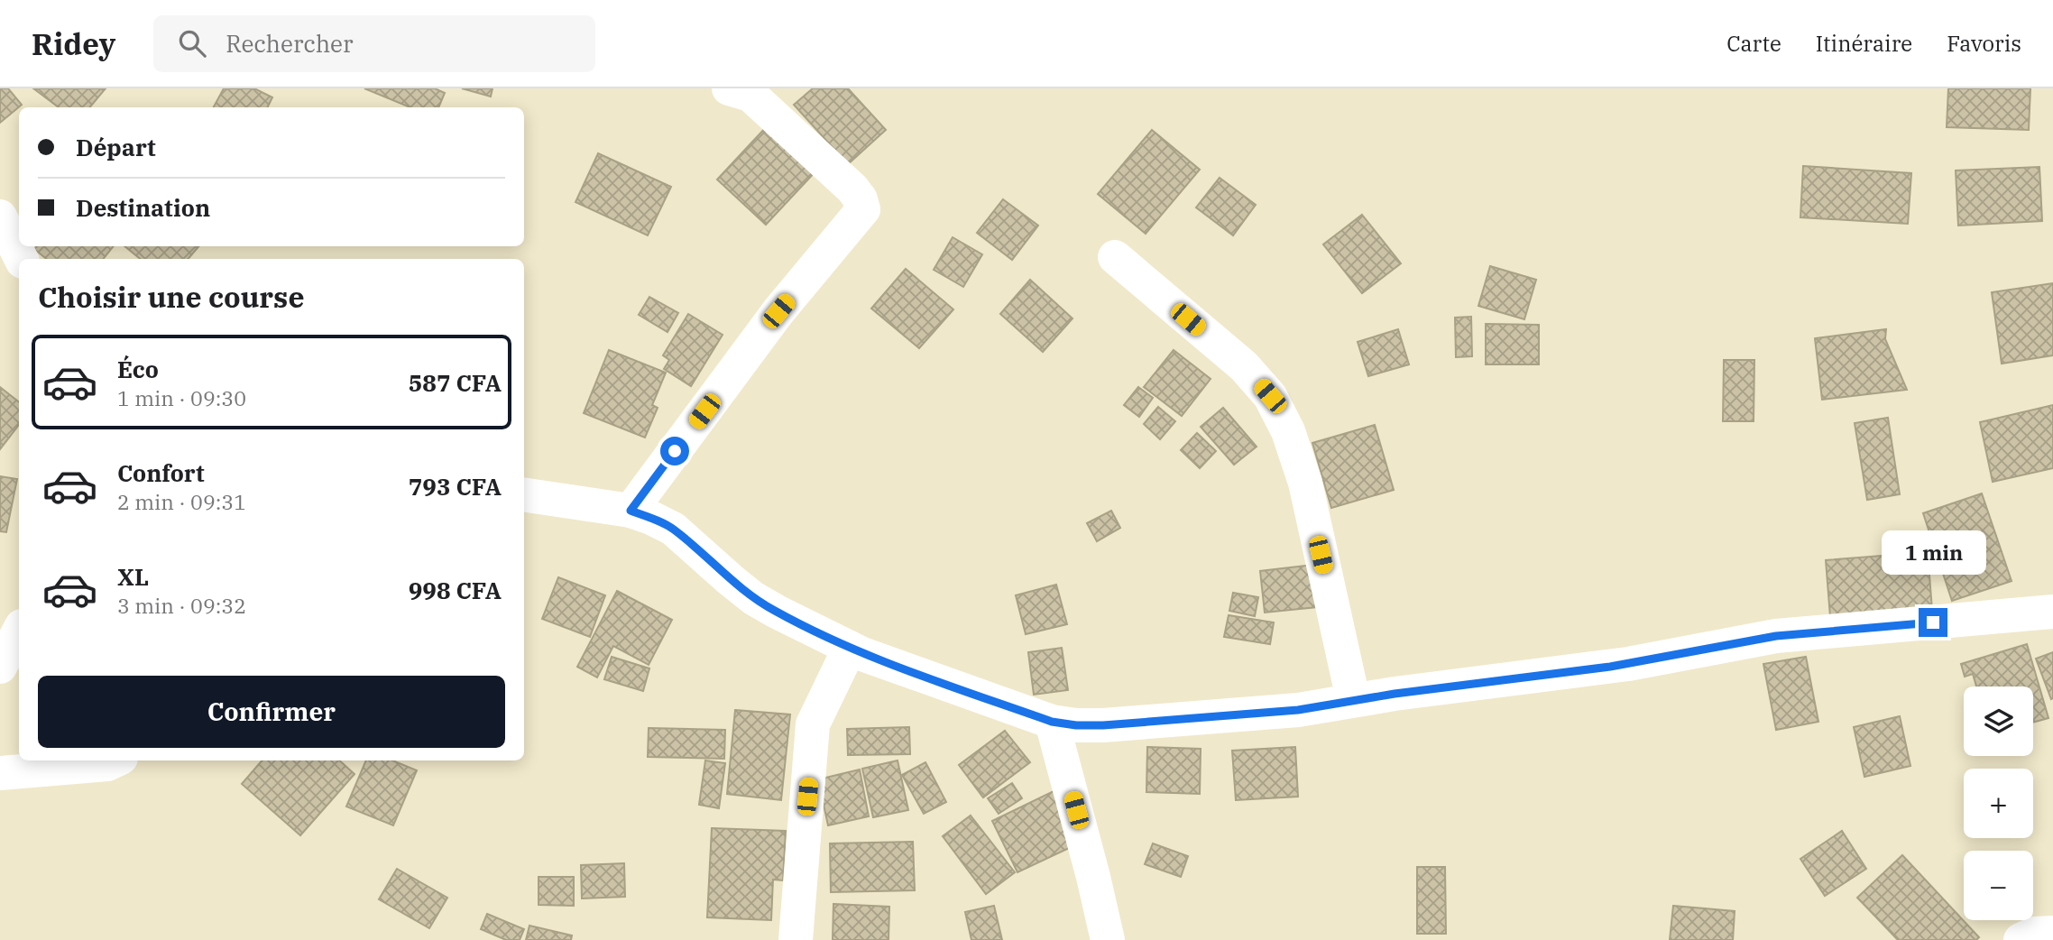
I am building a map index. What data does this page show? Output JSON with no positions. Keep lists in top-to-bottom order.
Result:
{
  "page": {
    "header": "Ridey",
    "search": "Rechercher",
    "nav": ["Carte", "Itinéraire", "Favoris"],
    "banner": ["Départ", "Destination"],
    "heading": "Choisir une course",
    "list": [
      {
        "name": "Éco",
        "note": "1 min · 09:30",
        "value": "587 CFA"
      },
      {
        "name": "Confort",
        "note": "2 min · 09:31",
        "value": "793 CFA"
      },
      {
        "name": "XL",
        "note": "3 min · 09:32",
        "value": "998 CFA"
      }
    ],
    "bubble": "1 min",
    "buttons": "Confirmer",
    "map_buttons": ["+", "−"]
  }
}
